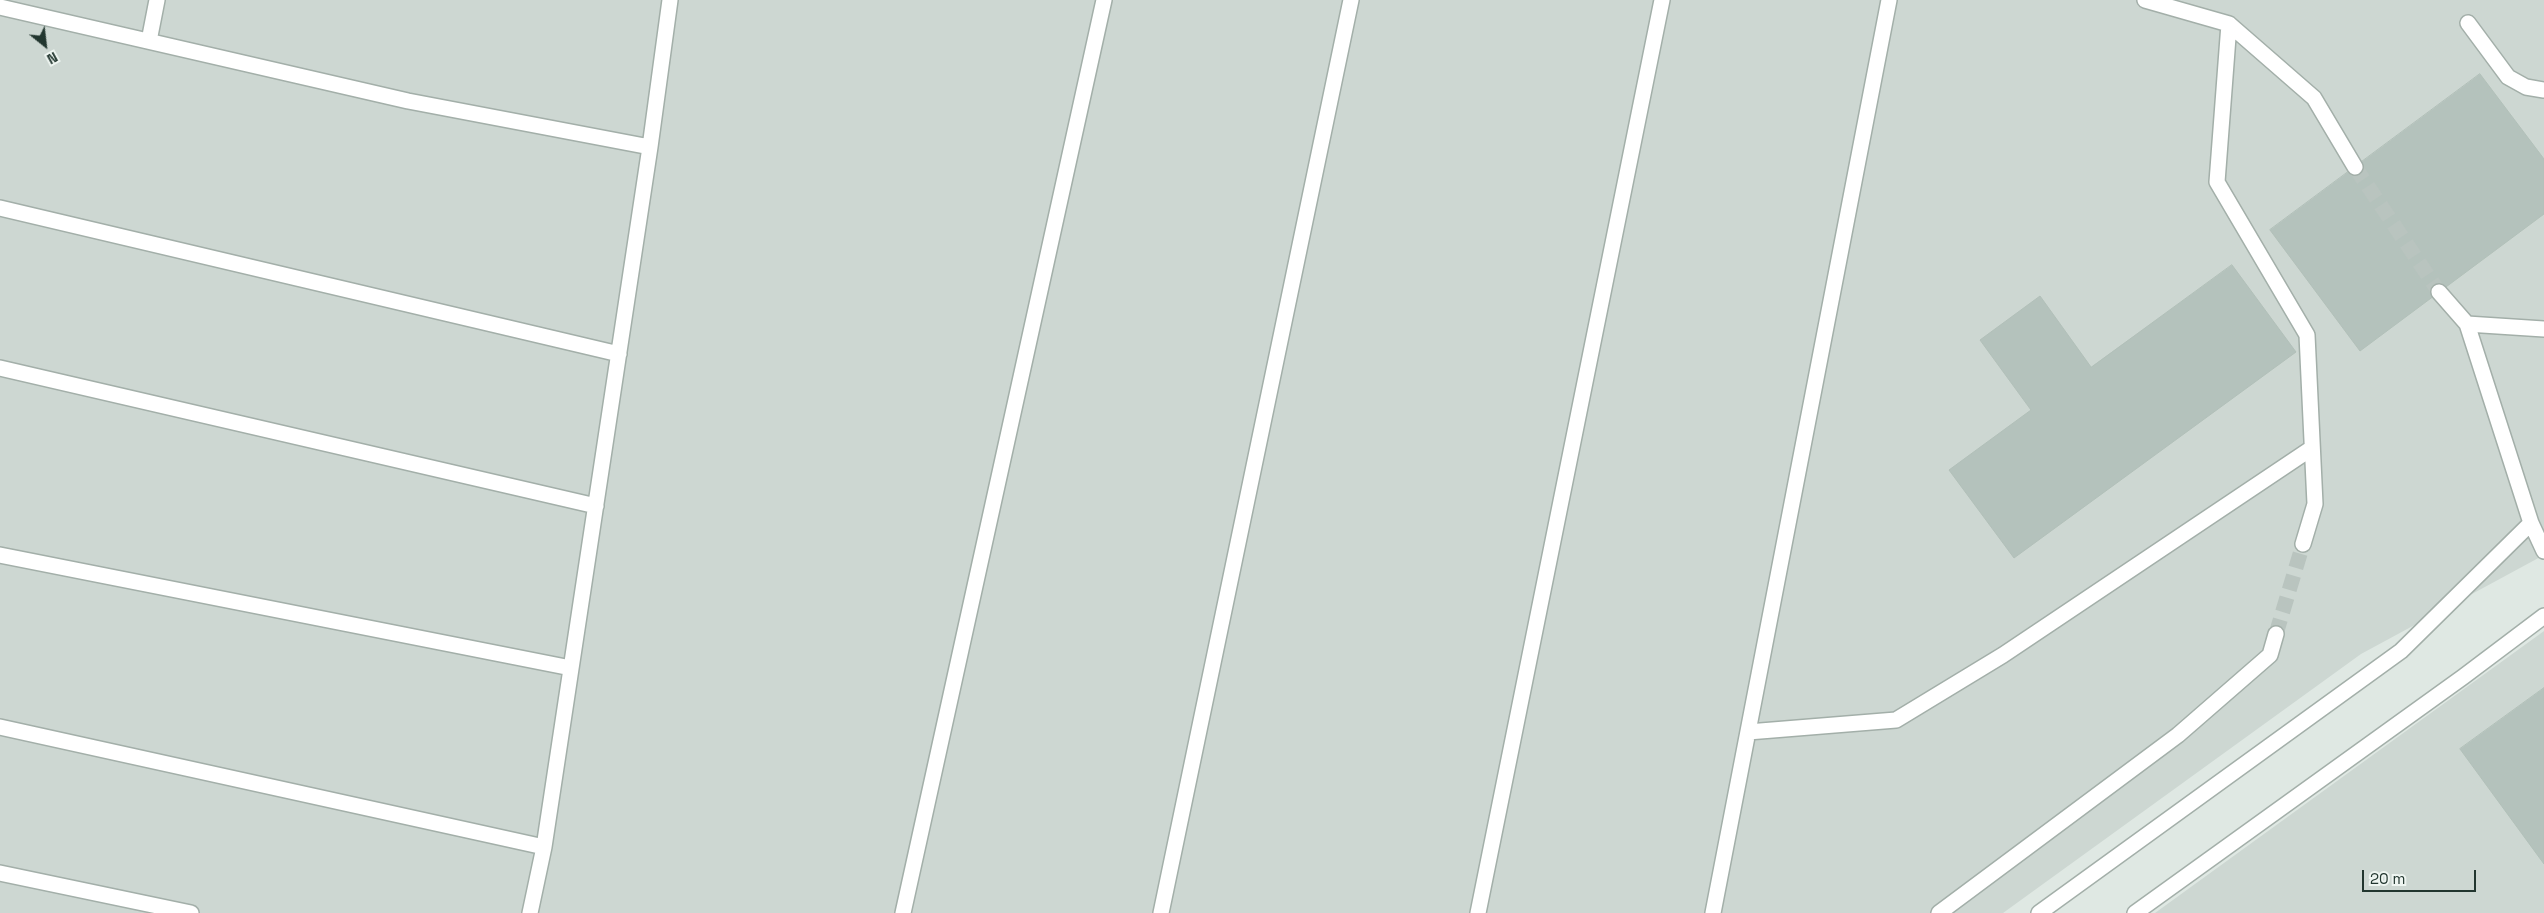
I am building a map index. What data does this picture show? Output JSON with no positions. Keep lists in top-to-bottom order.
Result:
{
  "scale_bar": "20 m",
  "north": "bottom right"
}
